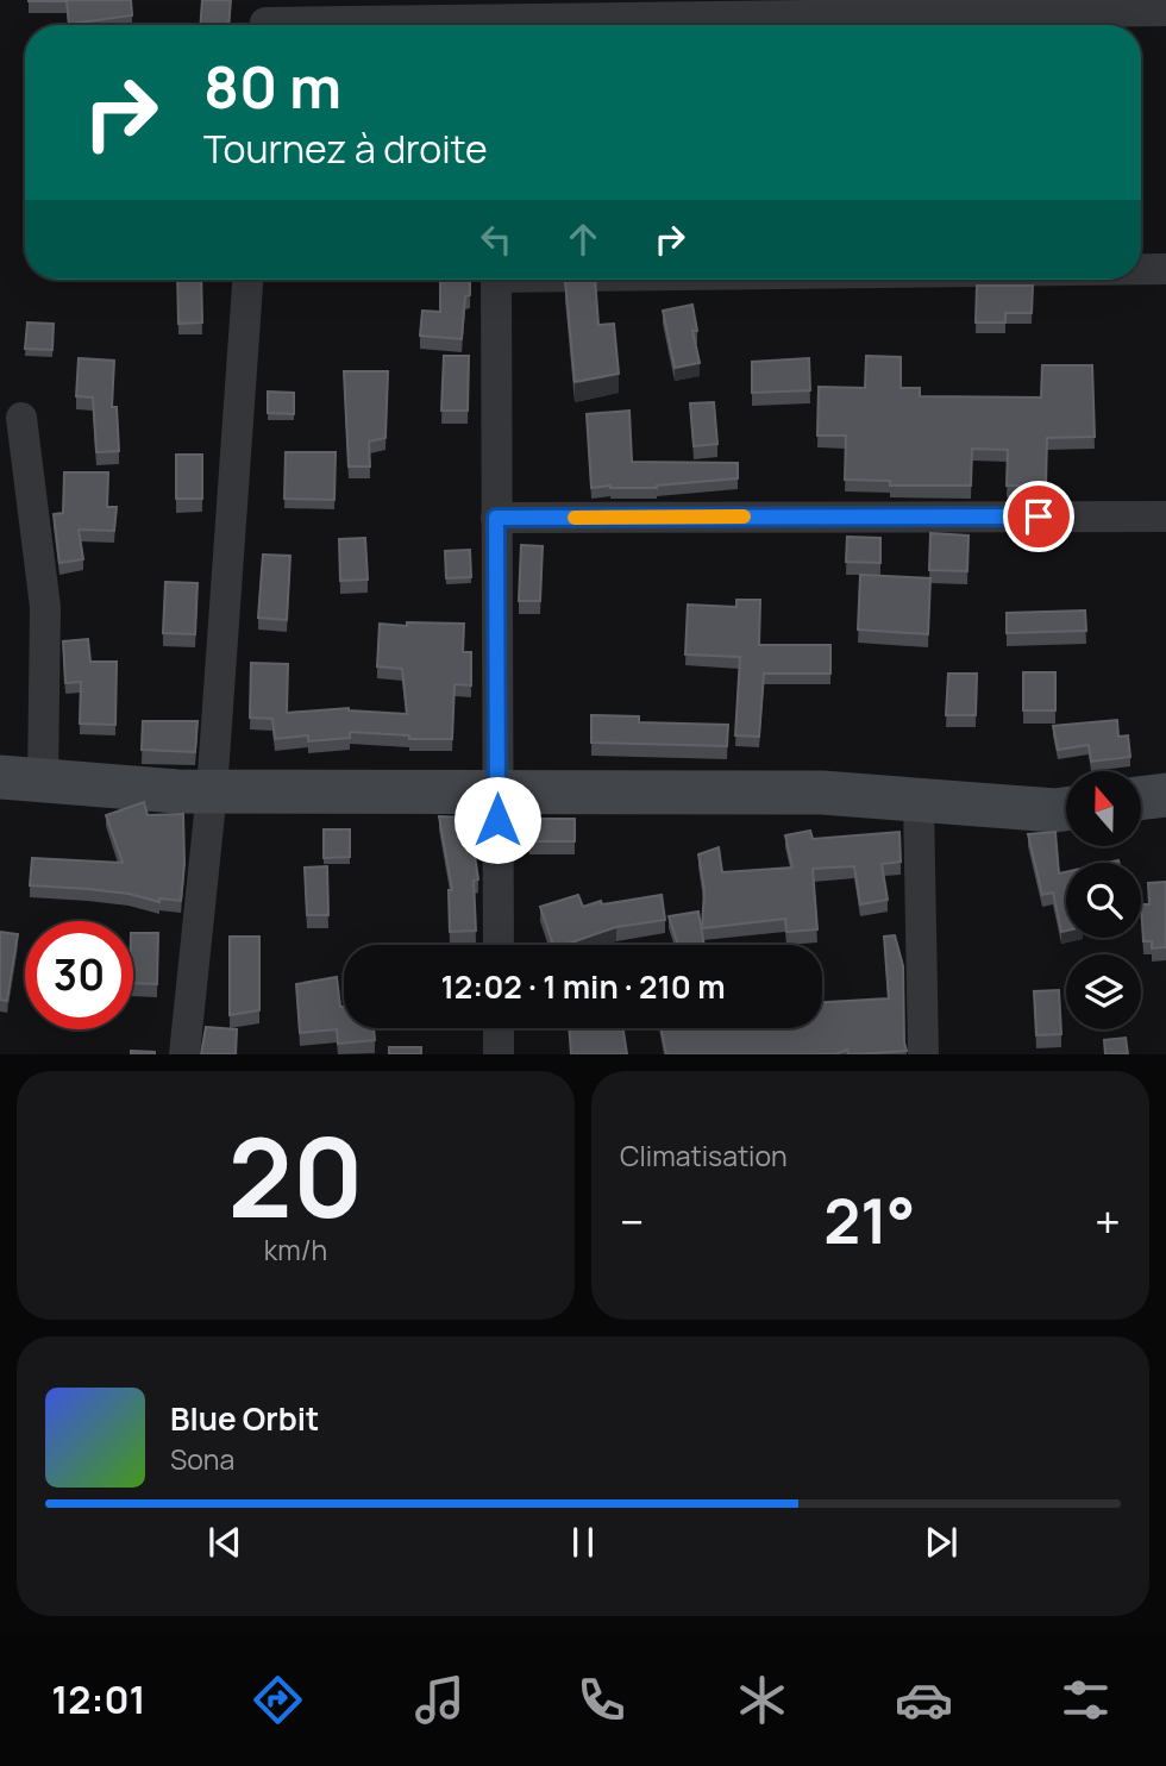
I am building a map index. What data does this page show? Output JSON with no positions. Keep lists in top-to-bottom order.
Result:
{
  "north": "top",
  "page": {
    "turn": ["80 m", "Tournez à droite"],
    "limit": "30",
    "trip": "12:02 · 1 min · 210 m",
    "tile": [
      ["20", "km/h"],
      "Climatisation"
    ],
    "heat": ["−", "21°", "+"],
    "song": ["Blue Orbit", "Sona"],
    "tabs": "12:01"
  }
}
